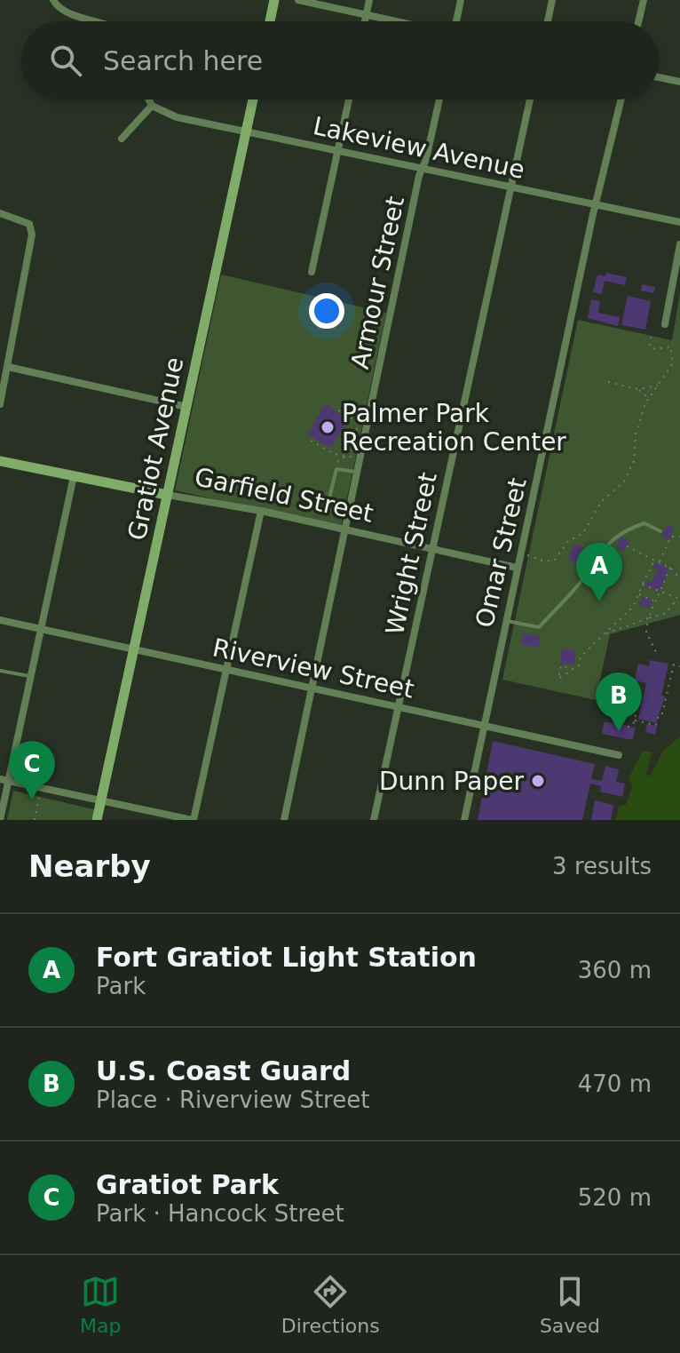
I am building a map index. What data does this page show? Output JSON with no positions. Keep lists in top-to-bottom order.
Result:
{
  "streets": {
    "street": [
      "Lakeview Avenue",
      "Armour Street",
      "Gratiot Avenue",
      "Garfield Street",
      "Omar Street",
      "Wright Street",
      "Riverview Street"
    ]
  },
  "crossings": [
    ["Lakeview Avenue", "Armour Street"],
    ["Lakeview Avenue", "Gratiot Avenue"],
    ["Lakeview Avenue", "Omar Street"],
    ["Lakeview Avenue", "Wright Street"],
    ["Armour Street", "Garfield Street"],
    ["Armour Street", "Riverview Street"],
    ["Gratiot Avenue", "Garfield Street"],
    ["Gratiot Avenue", "Riverview Street"],
    ["Garfield Street", "Omar Street"],
    ["Garfield Street", "Wright Street"],
    ["Omar Street", "Riverview Street"],
    ["Wright Street", "Riverview Street"]
  ],
  "places": ["Palmer Park Recreation Center", "Dunn Paper"],
  "page": {
    "search": "Search here",
    "pins": ["A", "B", "C"],
    "heading": ["Nearby", "3 results"],
    "list": [
      {
        "mark": "A",
        "name": "Fort Gratiot Light Station",
        "note": "Park",
        "value": "360 m"
      },
      {
        "mark": "B",
        "name": "U.S. Coast Guard",
        "note": "Place · Riverview Street",
        "value": "470 m"
      },
      {
        "mark": "C",
        "name": "Gratiot Park",
        "note": "Park · Hancock Street",
        "value": "520 m"
      }
    ],
    "nav": ["Map", "Directions", "Saved"]
  }
}
